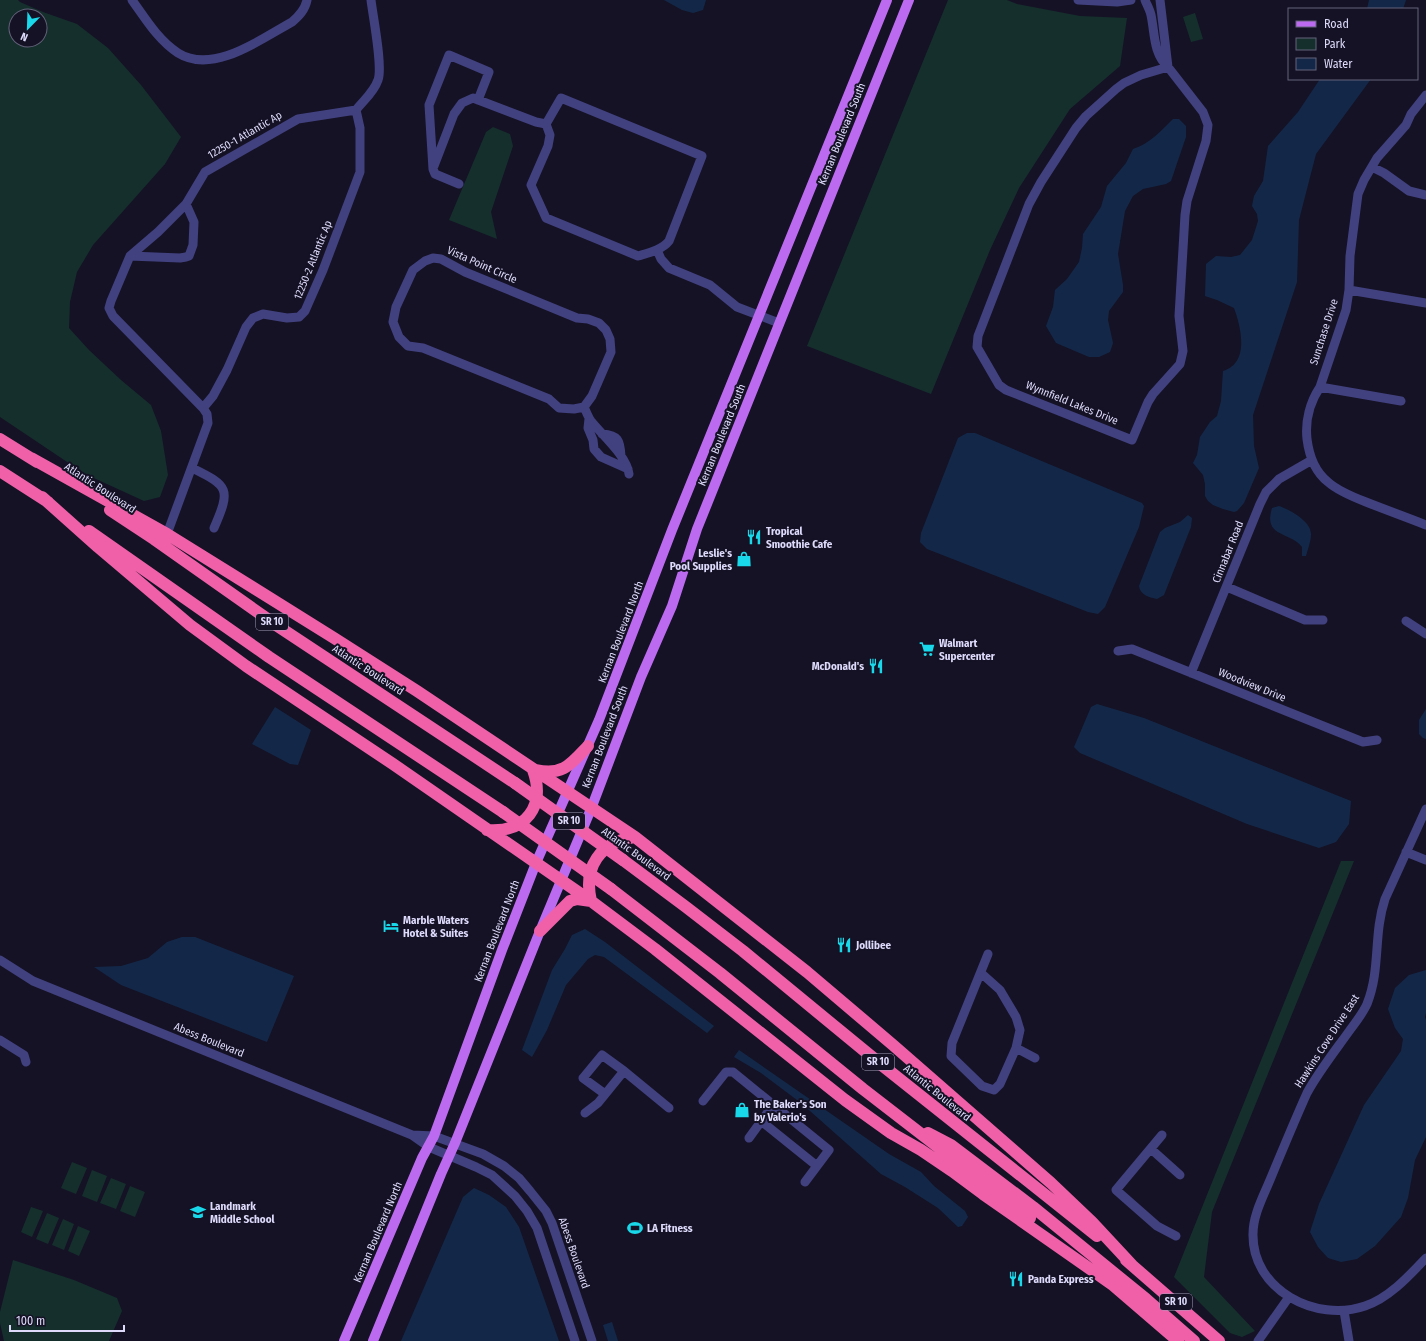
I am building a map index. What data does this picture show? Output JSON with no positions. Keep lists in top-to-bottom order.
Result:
{
  "streets": {
    "highway": ["Atlantic Boulevard", "SR 10"],
    "main road": ["Kernan Boulevard South", "Kernan Boulevard North"],
    "street": [
      "12250-1 Atlantic Ap",
      "12250-2 Atlantic Ap",
      "Vista Point Circle",
      "Sunchase Drive",
      "Wynnfield Lakes Drive",
      "Cinnabar Road",
      "Woodview Drive",
      "Abess Boulevard",
      "Hawkins Cove Drive East"
    ]
  },
  "crossings": [
    ["Kernan Boulevard South", "Kernan Boulevard North"],
    ["12250-1 Atlantic Ap", "12250-2 Atlantic Ap"],
    ["Sunchase Drive", "Cinnabar Road"],
    ["Cinnabar Road", "Woodview Drive"],
    ["Kernan Boulevard North", "Abess Boulevard"]
  ],
  "places": {
    "restaurant": [
      "Tropical Smoothie Cafe",
      "McDonald's",
      "Jollibee",
      "Panda Express"
    ],
    "shop": ["Leslie's Pool Supplies", "The Baker's Son by Valerio's"],
    "supermarket": ["Walmart Supercenter"],
    "hotel": ["Marble Waters Hotel & Suites"],
    "school or university": ["Landmark Middle School"],
    "sports": ["LA Fitness"]
  },
  "legend": ["Road", "Park", "Water"],
  "scale_bar": "100 m",
  "north": "bottom left"
}
